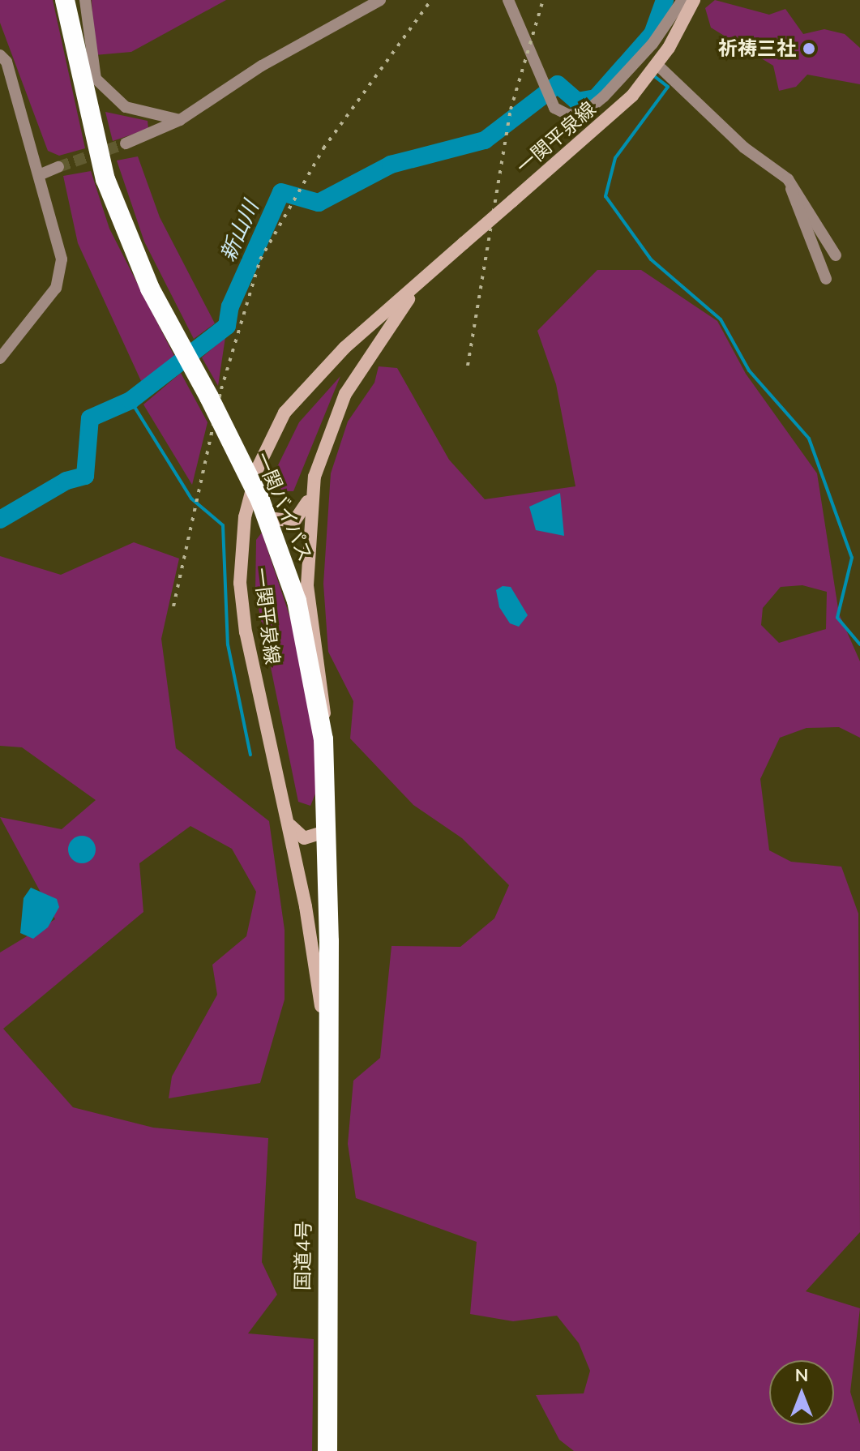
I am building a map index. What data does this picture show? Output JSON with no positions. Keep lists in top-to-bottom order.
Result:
{
  "streets": {
    "highway": ["一関バイパス", "国道4号"],
    "main road": ["一関平泉線"]
  },
  "crossings": [
    ["一関平泉線", "一関バイパス"],
    ["一関平泉線", "国道4号"],
    ["一関バイパス", "国道4号"]
  ],
  "water": ["新山川"],
  "places": ["祈祷三社"],
  "north": "top"
}
